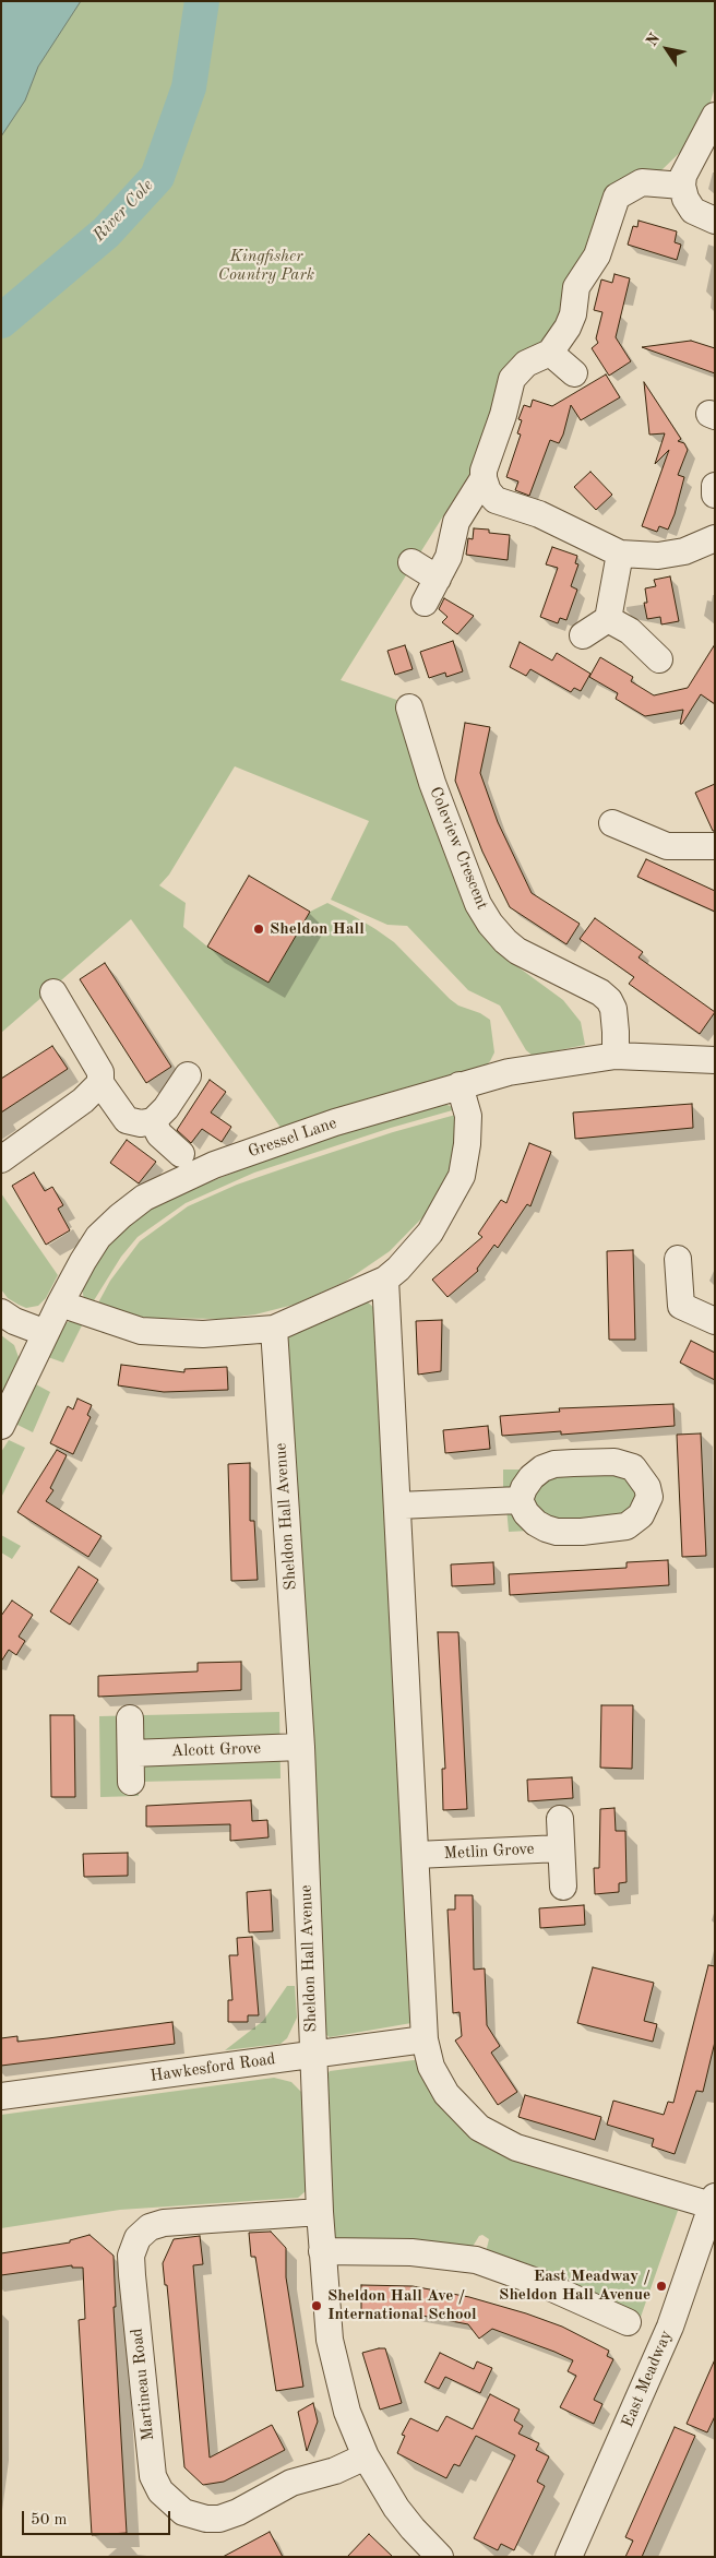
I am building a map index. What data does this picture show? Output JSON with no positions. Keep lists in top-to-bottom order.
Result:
{
  "streets": {
    "street": [
      "Coleview Crescent",
      "Gressel Lane",
      "Sheldon Hall Avenue",
      "Alcott Grove",
      "Metlin Grove",
      "Hawkesford Road",
      "East Meadway",
      "Martineau Road"
    ]
  },
  "crossings": [
    ["Coleview Crescent", "Gressel Lane"],
    ["Sheldon Hall Avenue", "Alcott Grove"],
    ["Sheldon Hall Avenue", "Hawkesford Road"],
    ["Sheldon Hall Avenue", "Martineau Road"]
  ],
  "water": ["River Cole"],
  "parks": ["Kingfisher Country Park"],
  "places": ["Sheldon Hall", "East Meadway / Sheldon Hall Avenue", "Sheldon Hall Ave / International School"],
  "scale_bar": "50 m",
  "north": "top left"
}
